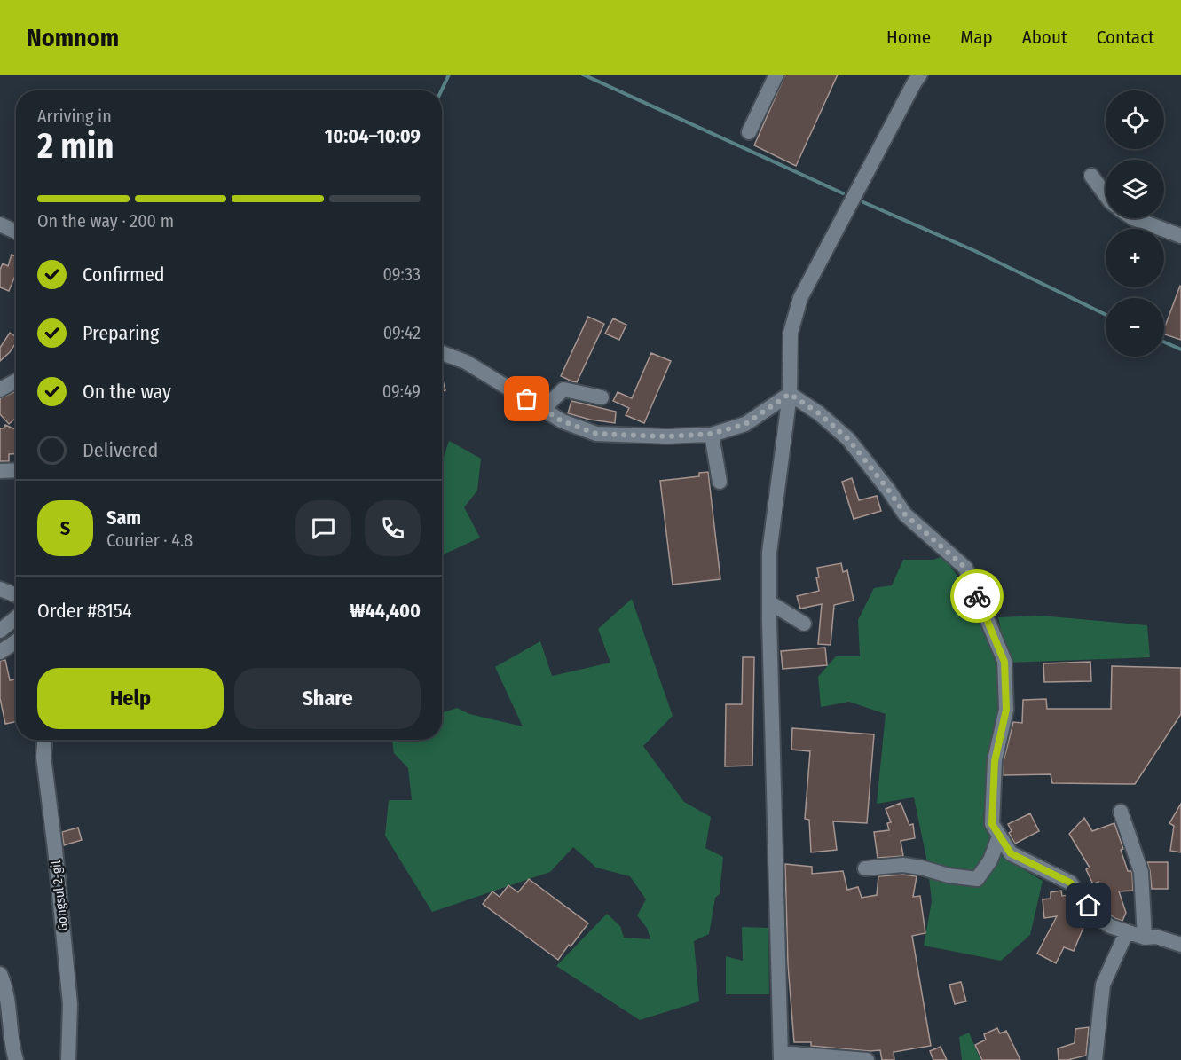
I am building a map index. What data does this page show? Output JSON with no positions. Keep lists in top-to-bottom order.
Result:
{
  "streets": {
    "street": ["Gongsul 2-gil"]
  },
  "page": {
    "header": "Nomnom",
    "nav": [
      "Home",
      "Map",
      "About",
      "Contact"
    ],
    "map_buttons": ["+", "−"],
    "heading": ["2 min", "Arriving in", "10:04–10:09"],
    "panel": [
      "Sam",
      "Courier · 4.8",
      "Order #8154",
      "₩44,400"
    ],
    "bar": "On the way · 200 m",
    "list": [
      ["Confirmed", "09:33"],
      ["Preparing", "09:42"],
      ["On the way", "09:49"],
      "Delivered"
    ],
    "round": "S",
    "buttons": ["Help", "Share"]
  }
}
